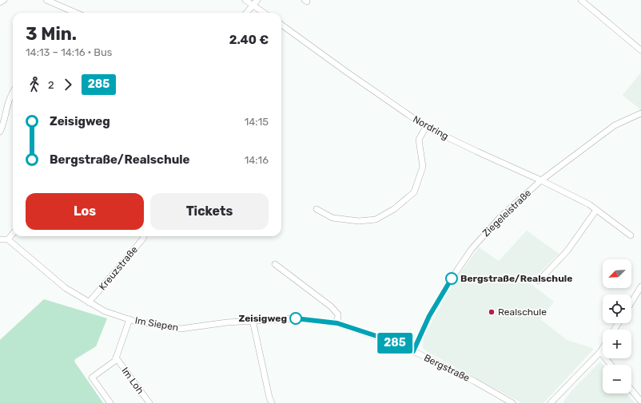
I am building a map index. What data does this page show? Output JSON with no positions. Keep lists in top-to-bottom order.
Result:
{
  "streets": {
    "street": [
      "Nordring",
      "Ziegeleistraße",
      "Kreuzstraße",
      "Im Siepen",
      "Bergstraße",
      "Im Loh"
    ]
  },
  "crossings": [
    ["Nordring", "Ziegeleistraße"],
    ["Ziegeleistraße", "Bergstraße"],
    ["Kreuzstraße", "Im Siepen"],
    ["Im Siepen", "Bergstraße"],
    ["Im Siepen", "Im Loh"]
  ],
  "places": ["Bergstraße/Realschule", "Realschule", "Zeisigweg"],
  "lines": ["bus line 285"],
  "north": "bottom left",
  "page": {
    "on_map": "285",
    "heading": ["3 Min.", "14:13 – 14:16 · Bus", "2.40 €"],
    "legs": ["2", "285"],
    "list": [
      {
        "name": "Zeisigweg",
        "value": "14:15"
      },
      {
        "name": "Bergstraße/Realschule",
        "value": "14:16"
      }
    ],
    "buttons": ["Los", "Tickets"],
    "map_buttons": ["+", "−"]
  }
}
